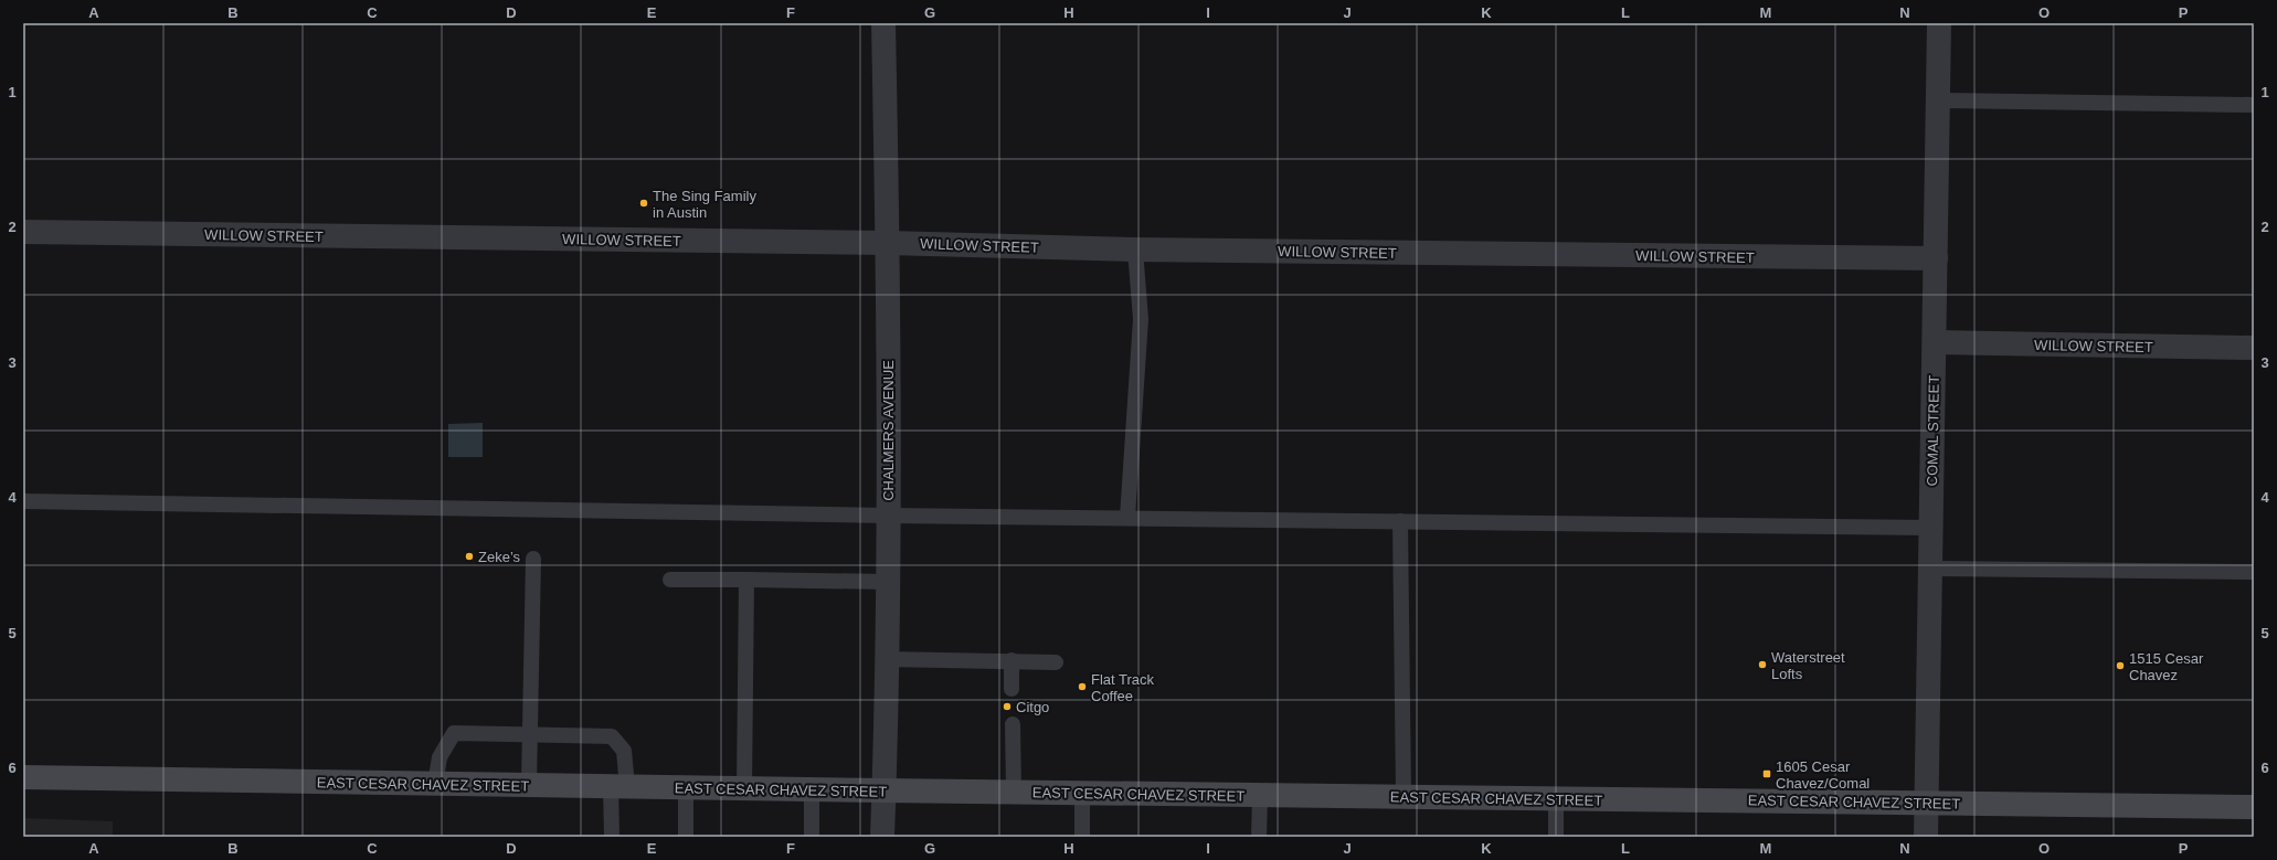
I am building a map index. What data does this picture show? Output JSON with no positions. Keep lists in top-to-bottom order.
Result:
{
  "streets": {
    "main road": ["EAST CESAR CHAVEZ STREET"],
    "street": ["WILLOW STREET", "CHALMERS AVENUE", "COMAL STREET"]
  },
  "crossings": [
    ["WILLOW STREET", "CHALMERS AVENUE"],
    ["WILLOW STREET", "COMAL STREET"],
    ["CHALMERS AVENUE", "EAST CESAR CHAVEZ STREET"],
    ["COMAL STREET", "EAST CESAR CHAVEZ STREET"]
  ],
  "places": {
    "other": [
      "The Sing Family in Austin",
      "Zeke’s",
      "Waterstreet Lofts",
      "1515 Cesar Chavez",
      "Flat Track Coffee",
      "Citgo"
    ],
    "transit": ["1605 Cesar Chavez/Comal"]
  },
  "grid": {
    "columns": [
      "A",
      "B",
      "C",
      "D",
      "E",
      "F",
      "G",
      "H",
      "I",
      "J",
      "K",
      "L",
      "M",
      "N",
      "O",
      "P"
    ],
    "rows": [
      "1",
      "2",
      "3",
      "4",
      "5",
      "6"
    ]
  }
}
